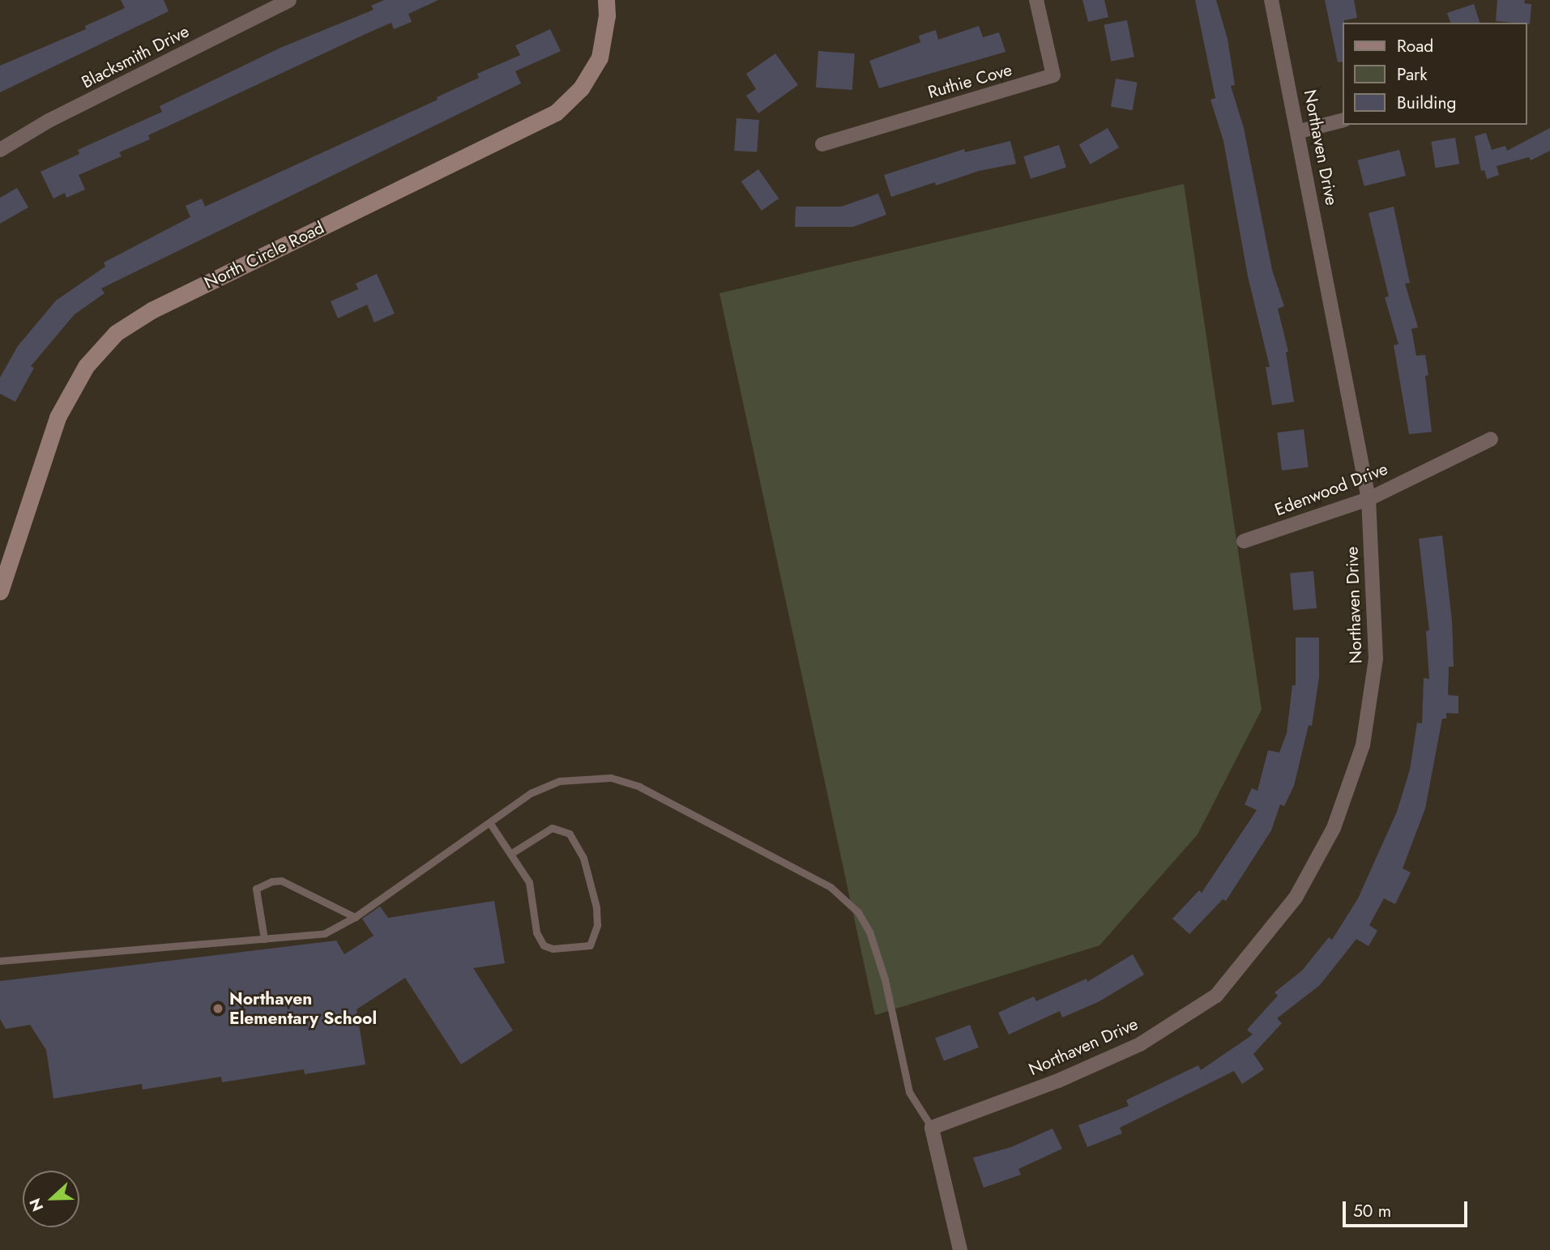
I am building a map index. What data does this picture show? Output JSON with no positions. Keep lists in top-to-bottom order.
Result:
{
  "streets": {
    "street": [
      "Blacksmith Drive",
      "Ruthie Cove",
      "Northaven Drive",
      "North Circle Road",
      "Edenwood Drive"
    ]
  },
  "crossings": [
    ["Northaven Drive", "Edenwood Drive"]
  ],
  "places": ["Northaven Elementary School"],
  "legend": ["Road", "Park", "Building"],
  "scale_bar": "50 m",
  "north": "left"
}
